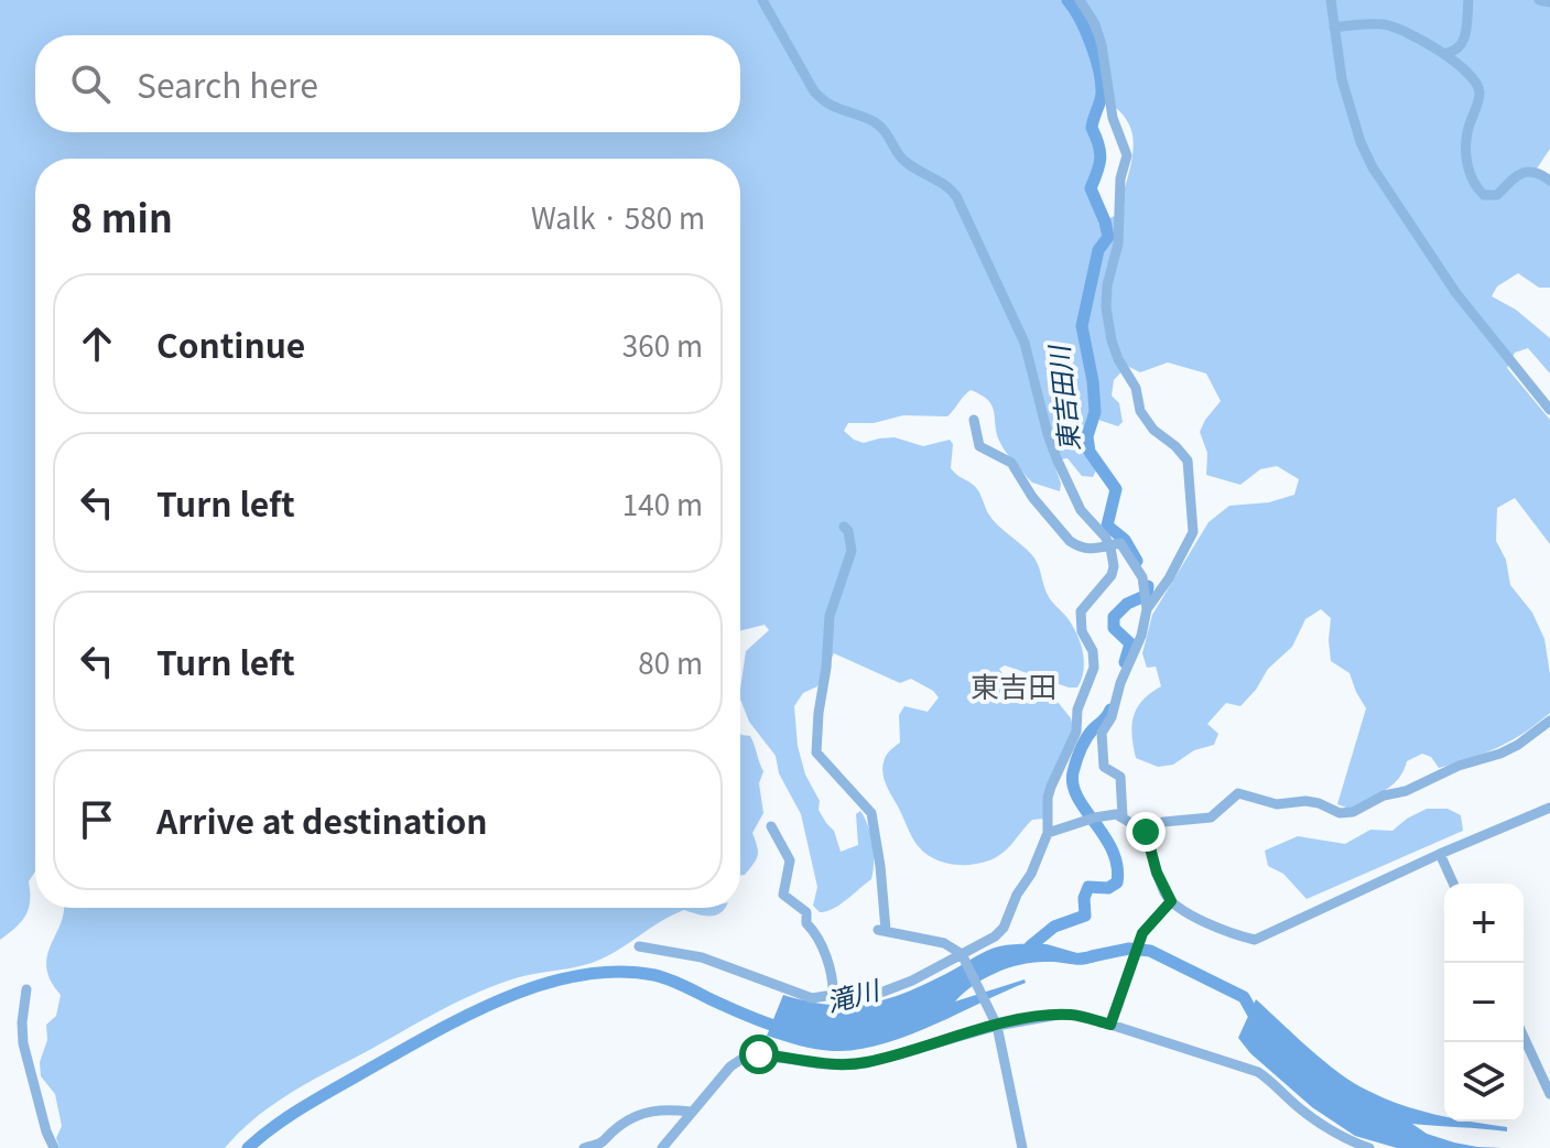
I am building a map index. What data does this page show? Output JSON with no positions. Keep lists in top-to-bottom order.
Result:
{
  "districts": ["東吉田"],
  "water": ["東吉田川", "滝川"],
  "page": {
    "search": "Search here",
    "heading": ["8 min", "Walk · 580 m"],
    "list": [
      ["Continue", "360 m"],
      ["Turn left", "140 m"],
      ["Turn left", "80 m"],
      "Arrive at destination"
    ],
    "map_buttons": ["+", "−"]
  }
}
